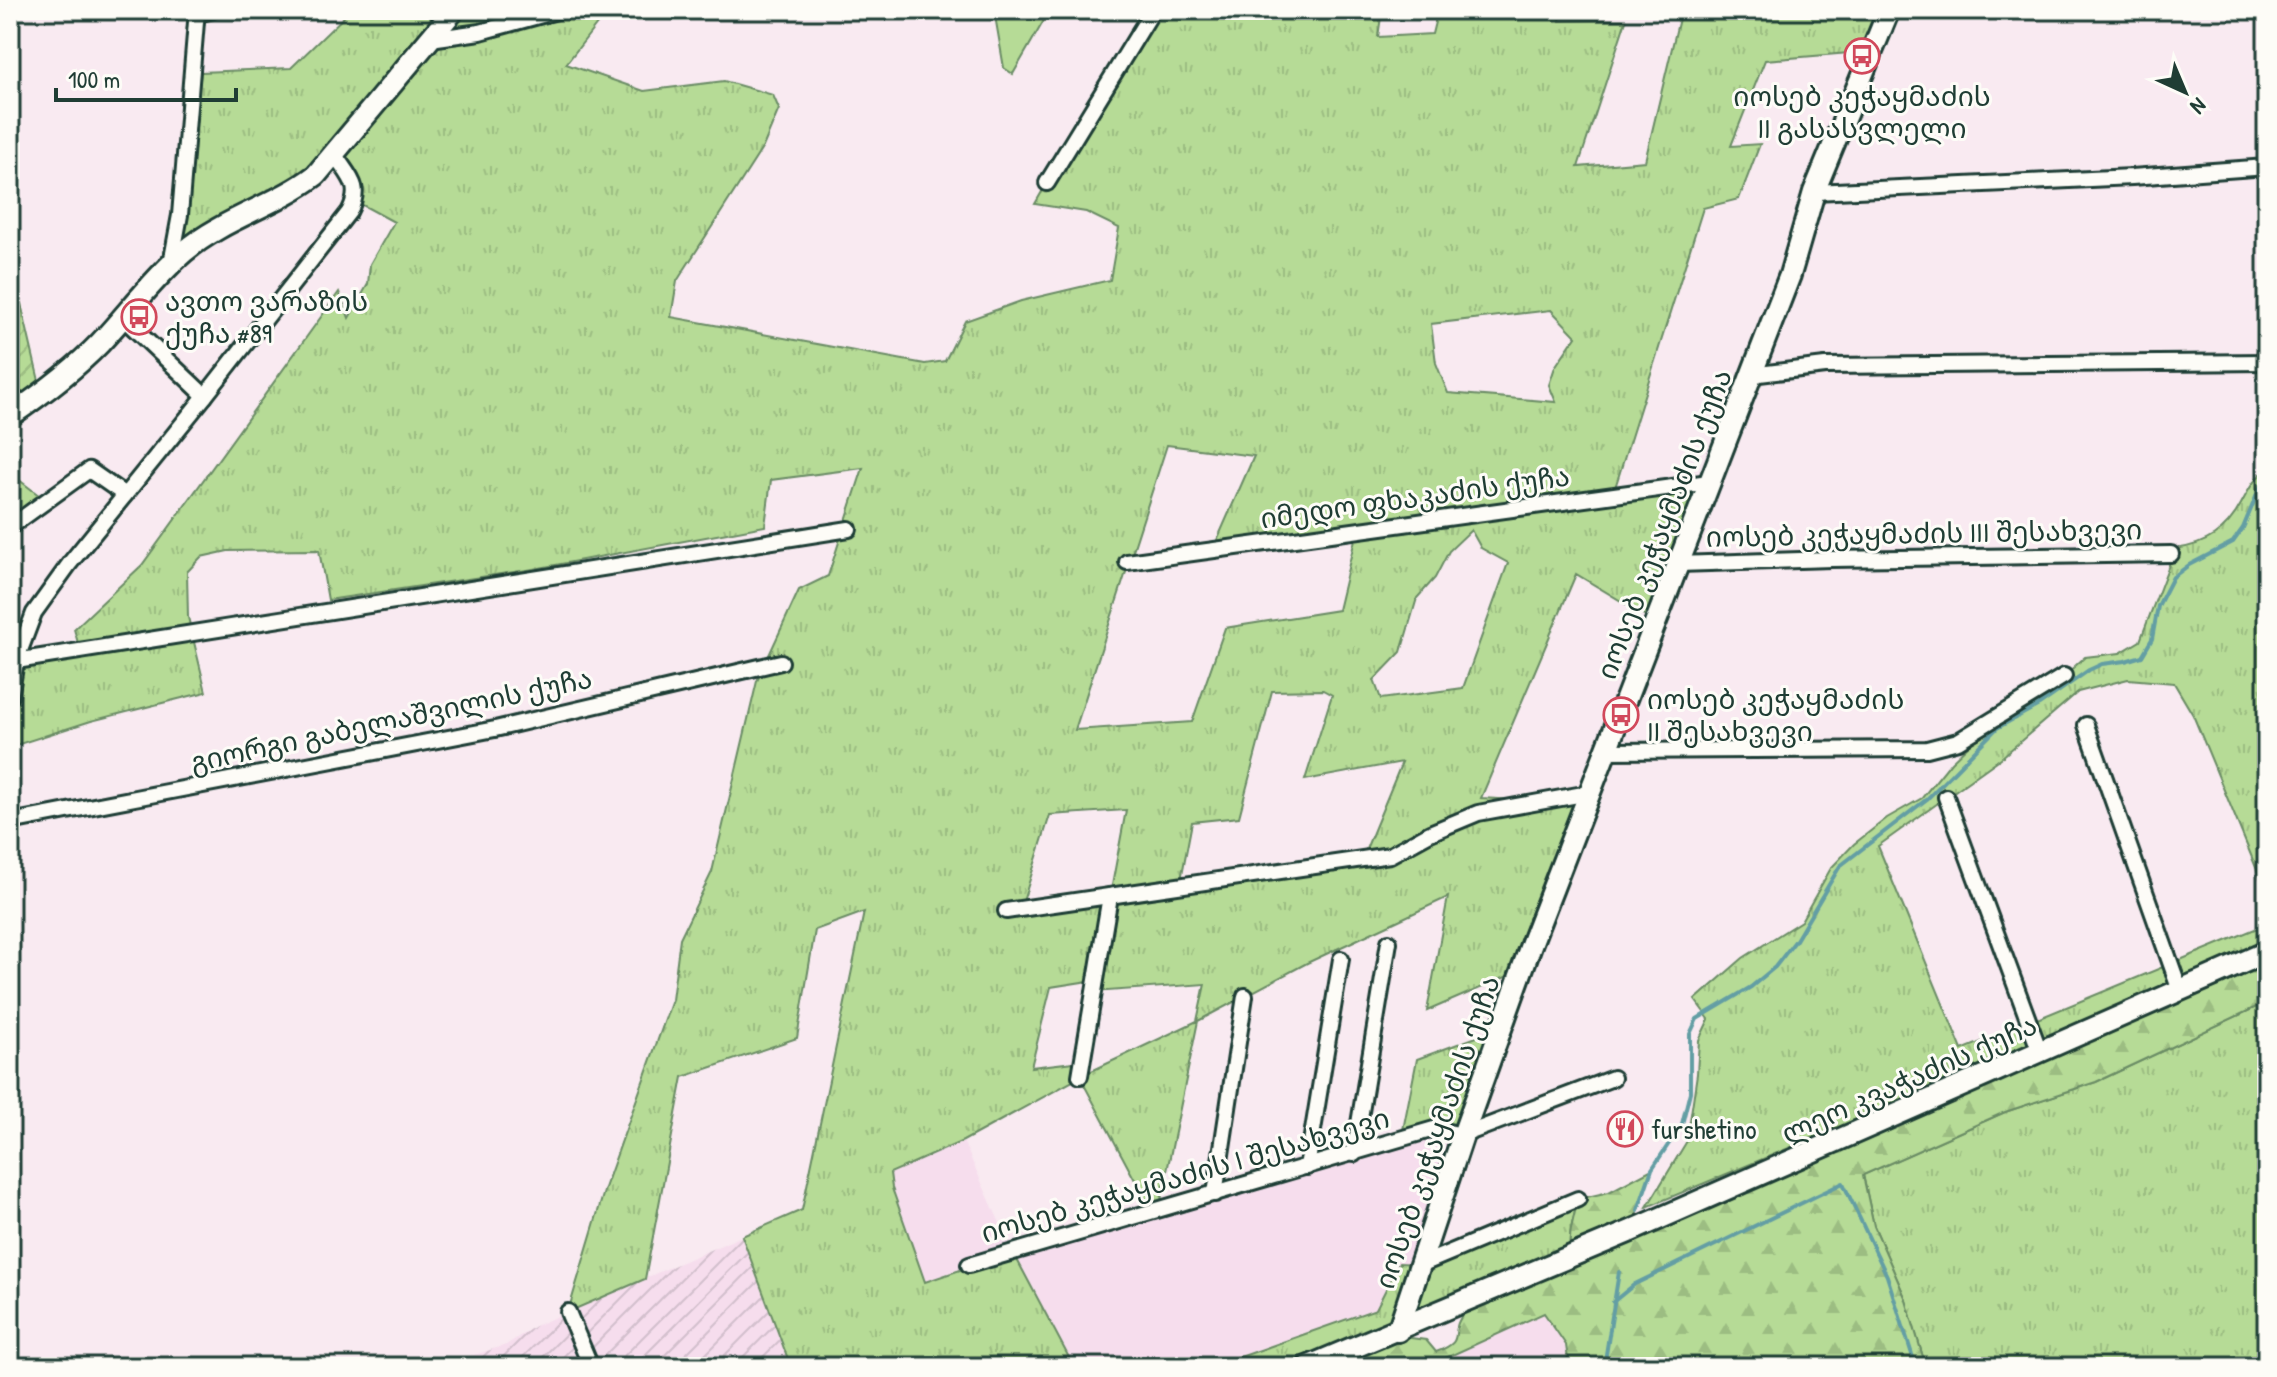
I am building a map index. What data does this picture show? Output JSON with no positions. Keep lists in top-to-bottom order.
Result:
{
  "streets": {
    "street": [
      "იმედო ფხაკაძის ქუჩა",
      "იოსებ კეჭაყმაძის ქუჩა",
      "იოსებ კეჭაყმაძის III შესახვევი",
      "გიორგი გაბელაშვილის ქუჩა",
      "ლეო კვაჭაძის ქუჩა",
      "იოსებ კეჭაყმაძის I შესახვევი"
    ]
  },
  "crossings": [
    ["იმედო ფხაკაძის ქუჩა", "იოსებ კეჭაყმაძის ქუჩა"],
    ["იოსებ კეჭაყმაძის ქუჩა", "იოსებ კეჭაყმაძის III შესახვევი"],
    ["იოსებ კეჭაყმაძის ქუჩა", "ლეო კვაჭაძის ქუჩა"],
    ["იოსებ კეჭაყმაძის ქუჩა", "იოსებ კეჭაყმაძის I შესახვევი"]
  ],
  "places": {
    "bus stop": ["იოსებ კეჭაყმაძის II გასასვლელი", "ავთო ვარაზის ქუჩა #89", "იოსებ კეჭაყმაძის II შესახვევი"],
    "restaurant": ["furshetino"]
  },
  "scale_bar": "100 m",
  "north": "bottom right"
}
